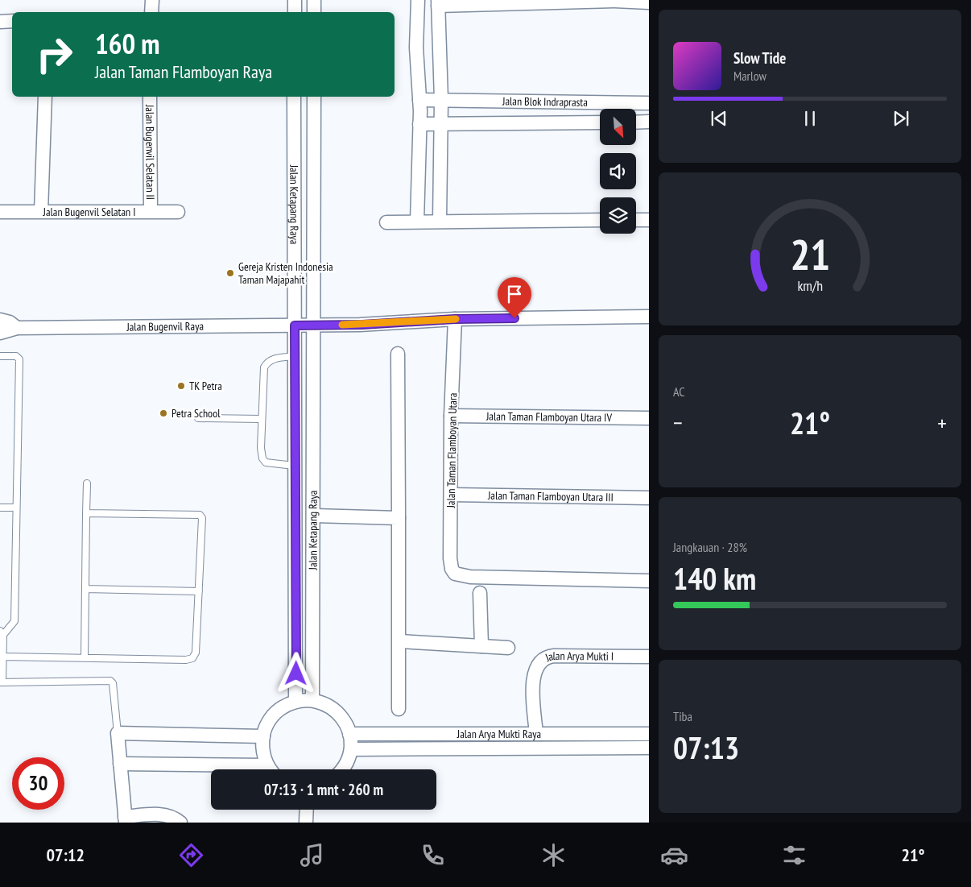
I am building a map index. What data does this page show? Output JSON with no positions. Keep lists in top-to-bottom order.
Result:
{
  "streets": {
    "street": [
      "Jalan Blok Indraprasta",
      "Jalan Bugenvil Selatan II",
      "Jalan Ketapang Raya",
      "Jalan Bugenvil Selatan I",
      "Jalan Bugenvil Raya",
      "Jalan Taman Flamboyan Utara IV",
      "Jalan Taman Flamboyan Utara",
      "Jalan Taman Flamboyan Utara III",
      "Jalan Arya Mukti I",
      "Jalan Arya Mukti Raya"
    ]
  },
  "crossings": [
    ["Jalan Bugenvil Selatan II", "Jalan Bugenvil Selatan I"],
    ["Jalan Ketapang Raya", "Jalan Bugenvil Raya"],
    ["Jalan Bugenvil Raya", "Jalan Taman Flamboyan Utara"],
    ["Jalan Taman Flamboyan Utara IV", "Jalan Taman Flamboyan Utara"],
    ["Jalan Taman Flamboyan Utara", "Jalan Taman Flamboyan Utara III"],
    ["Jalan Arya Mukti I", "Jalan Arya Mukti Raya"]
  ],
  "places": ["Gereja Kristen Indonesia Taman Majapahit", "TK Petra", "Petra School"],
  "north": "bottom right",
  "page": {
    "turn": ["160 m", "Jalan Taman Flamboyan Raya"],
    "song": ["Slow Tide", "Marlow"],
    "tile": [
      "AC",
      ["Jangkauan · 28%", "140 km"],
      ["Tiba", "07:13"]
    ],
    "heat": ["−", "21°", "+"],
    "limit": "30",
    "trip": "07:13 · 1 mnt · 260 m",
    "tabs": ["07:12", "21°"],
    "gauge": ["21", "km/h"]
  }
}
